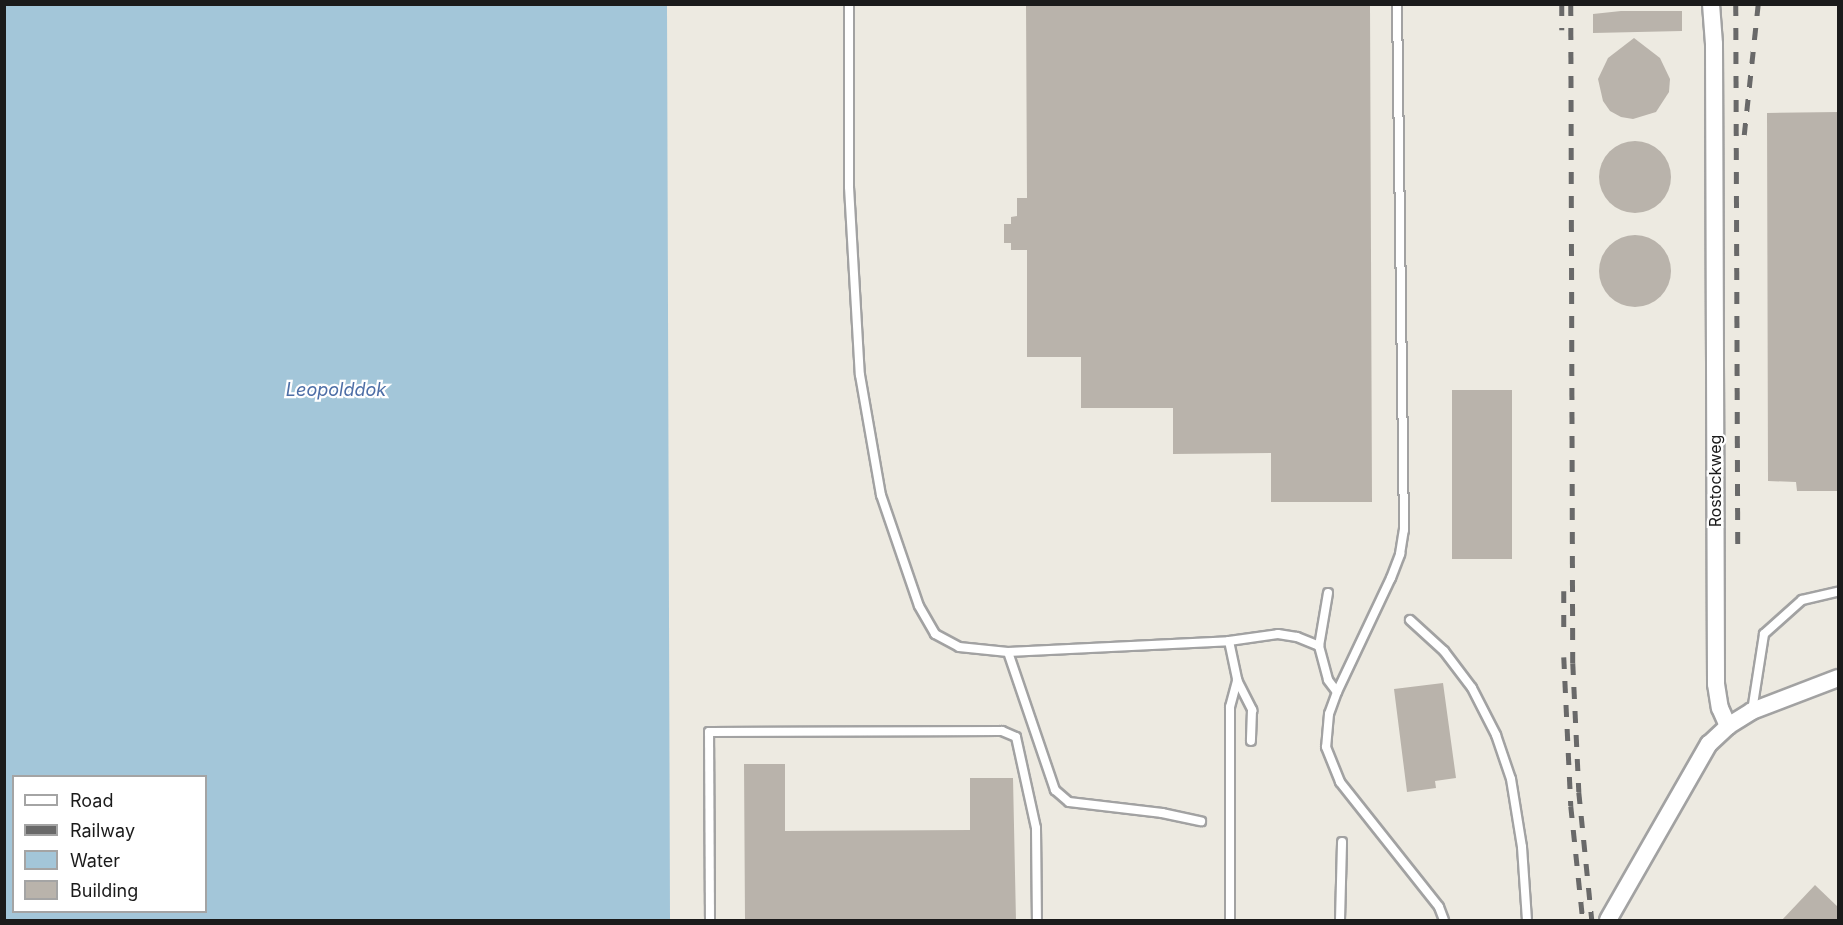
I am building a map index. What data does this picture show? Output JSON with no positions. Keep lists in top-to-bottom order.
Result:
{
  "streets": {
    "street": ["Rostockweg"]
  },
  "water": ["Leopolddok"],
  "legend": [
    "Road",
    "Railway",
    "Water",
    "Building"
  ]
}
